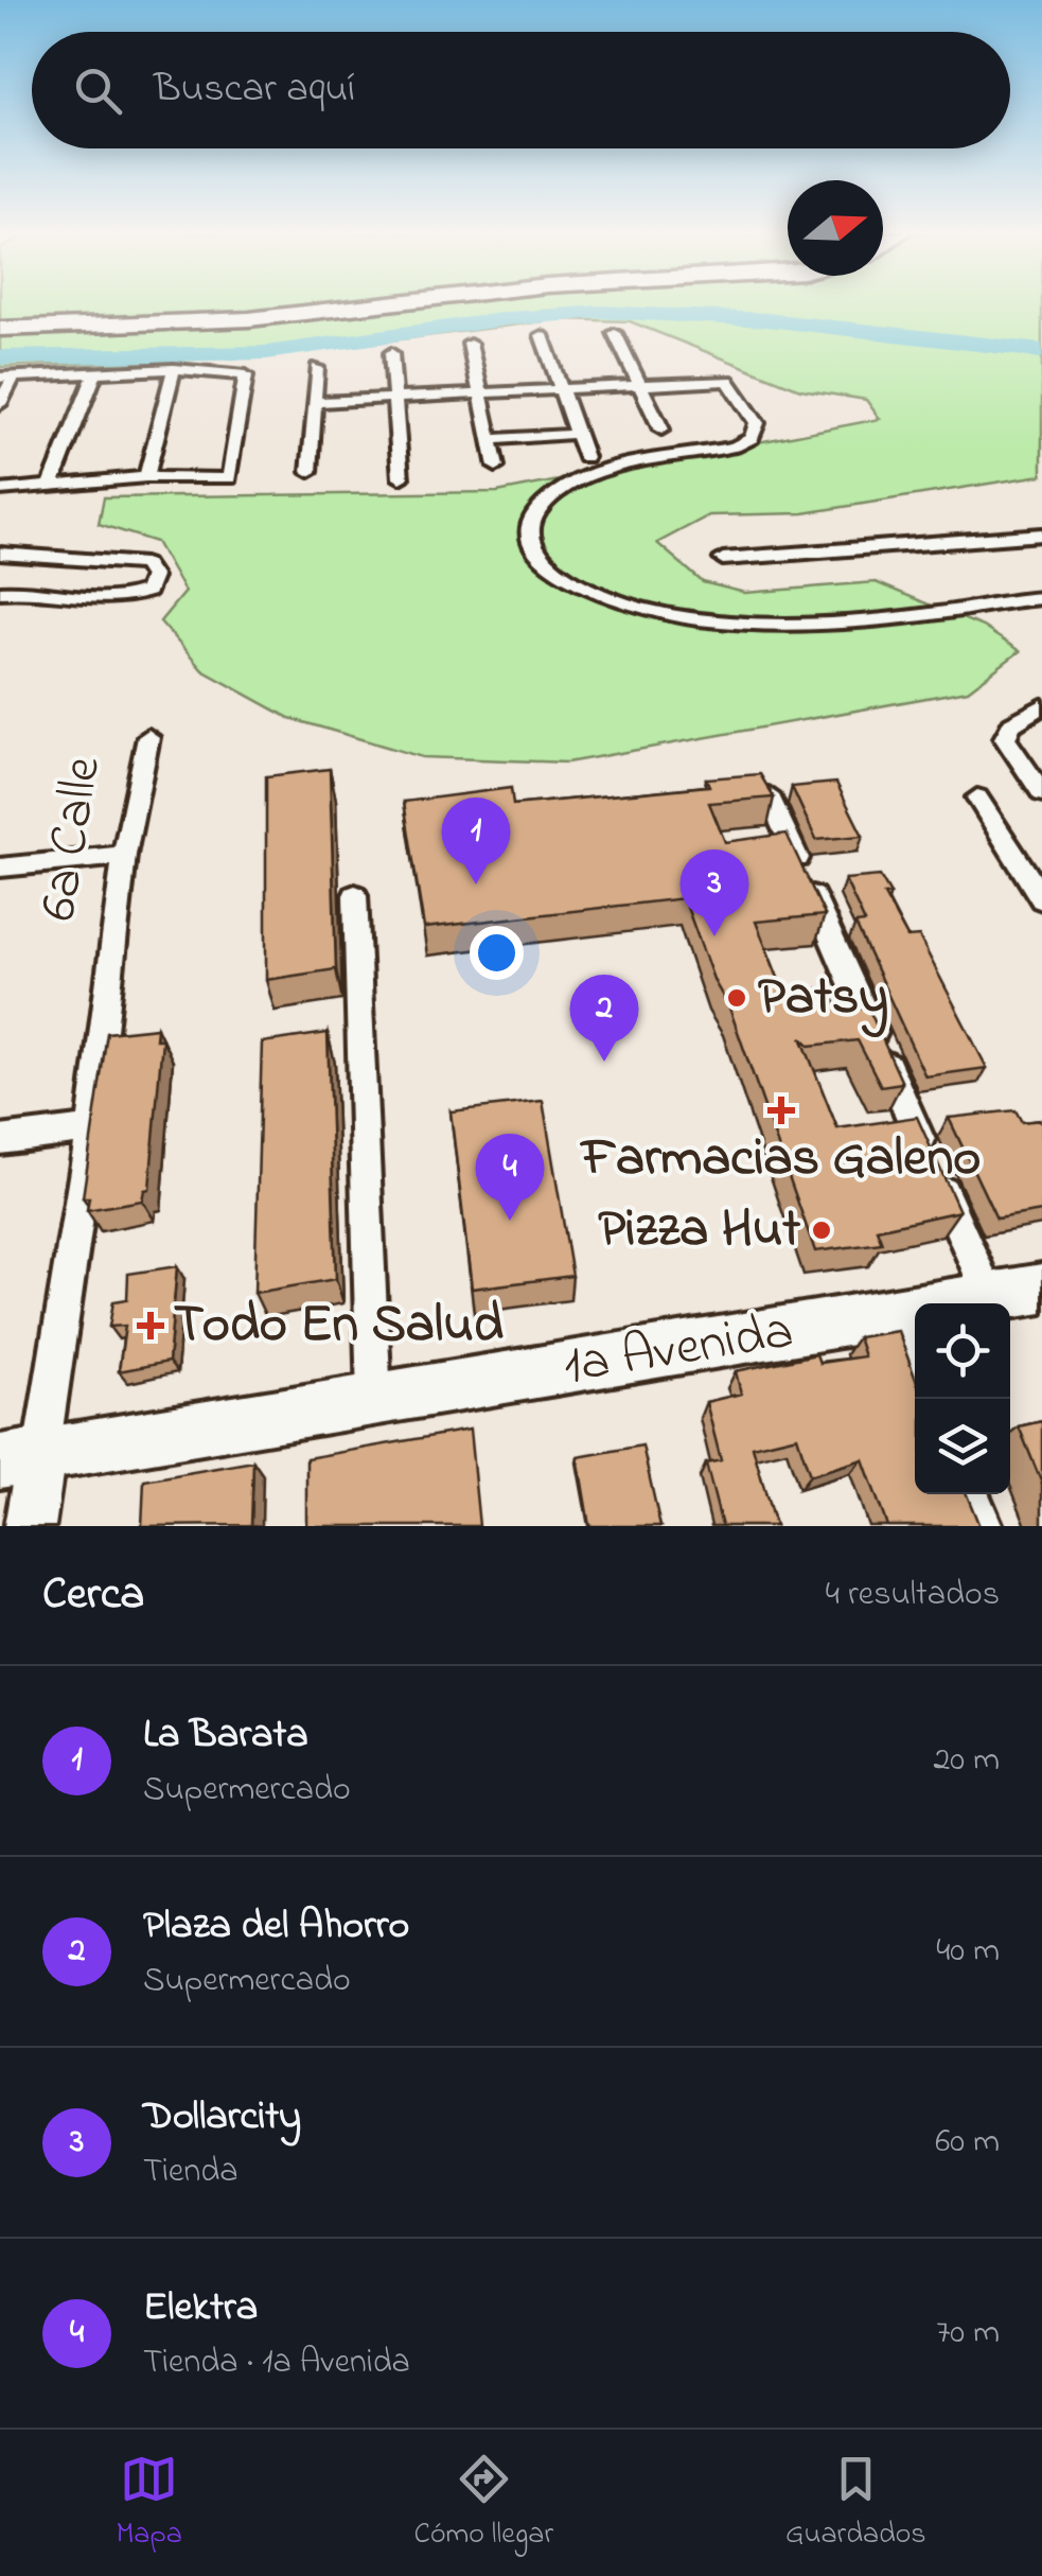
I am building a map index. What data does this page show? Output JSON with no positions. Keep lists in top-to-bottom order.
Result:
{
  "streets": {
    "main road": ["1a Avenida"],
    "street": ["6a Calle"]
  },
  "crossings": [
    ["6a Calle", "1a Avenida"]
  ],
  "places": {
    "other": ["Patsy", "Pizza Hut"],
    "health": ["Farmacias Galeno", "Todo En Salud"]
  },
  "north": "right",
  "page": {
    "search": "Buscar aquí",
    "pins": [
      "1",
      "3",
      "2",
      "4"
    ],
    "heading": ["Cerca", "4 resultados"],
    "list": [
      {
        "mark": "1",
        "name": "La Barata",
        "note": "Supermercado",
        "value": "20 m"
      },
      {
        "mark": "2",
        "name": "Plaza del Ahorro",
        "note": "Supermercado",
        "value": "40 m"
      },
      {
        "mark": "3",
        "name": "Dollarcity",
        "note": "Tienda",
        "value": "60 m"
      },
      {
        "mark": "4",
        "name": "Elektra",
        "note": "Tienda · 1a Avenida",
        "value": "70 m"
      }
    ],
    "nav": ["Mapa", "Cómo llegar", "Guardados"]
  }
}
